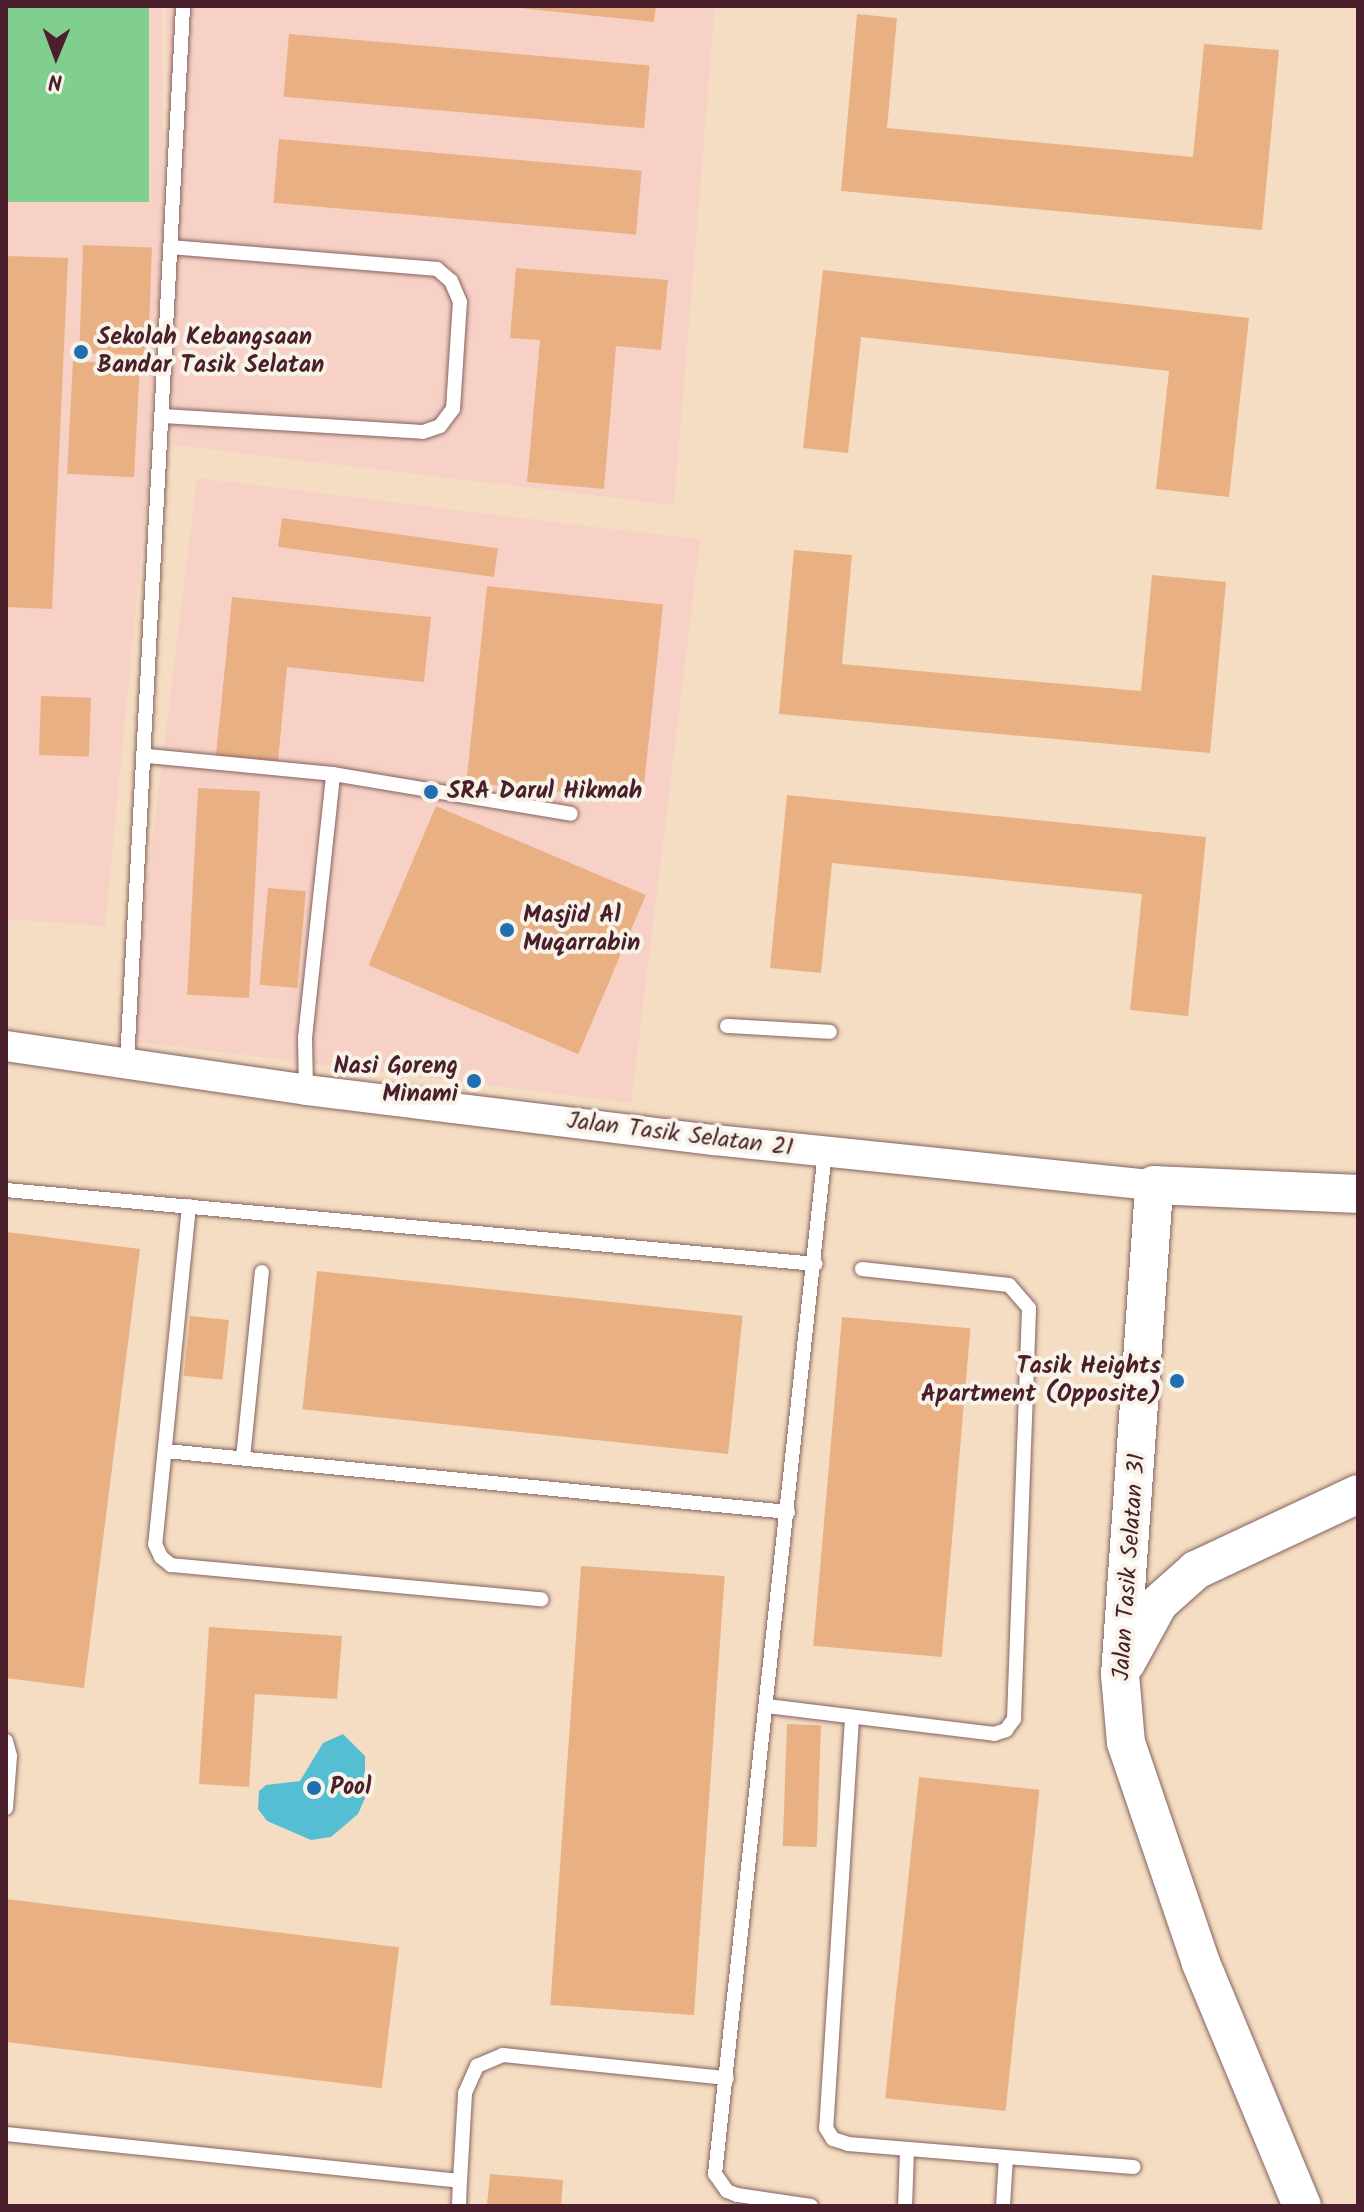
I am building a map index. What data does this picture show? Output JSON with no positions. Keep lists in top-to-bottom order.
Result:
{
  "streets": {
    "street": ["Jalan Tasik Selatan 21", "Jalan Tasik Selatan 31"]
  },
  "crossings": [
    ["Jalan Tasik Selatan 21", "Jalan Tasik Selatan 31"]
  ],
  "places": [
    "Sekolah Kebangsaan Bandar Tasik Selatan",
    "SRA Darul Hikmah",
    "Masjid Al Muqarrabin",
    "Nasi Goreng Minami",
    "Tasik Heights Apartment (Opposite)",
    "Pool"
  ],
  "north": "bottom"
}
